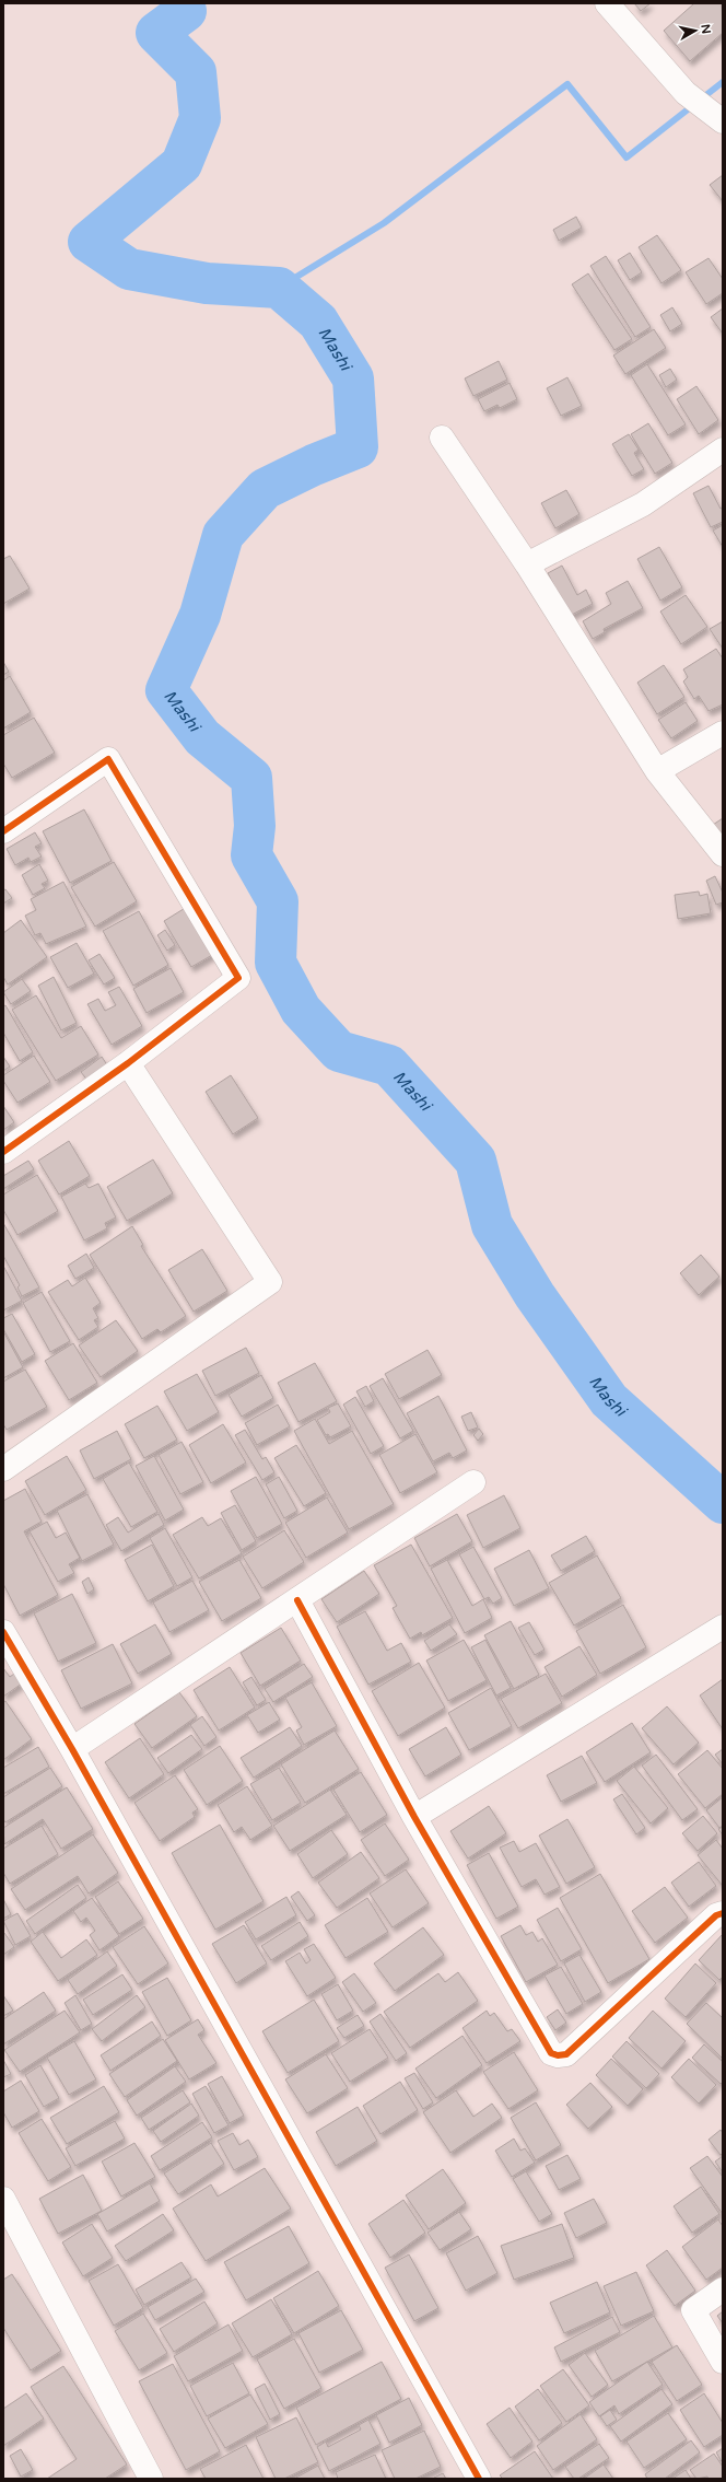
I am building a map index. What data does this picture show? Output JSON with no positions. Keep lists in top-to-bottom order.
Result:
{
  "water": ["Mashi"],
  "north": "right"
}
